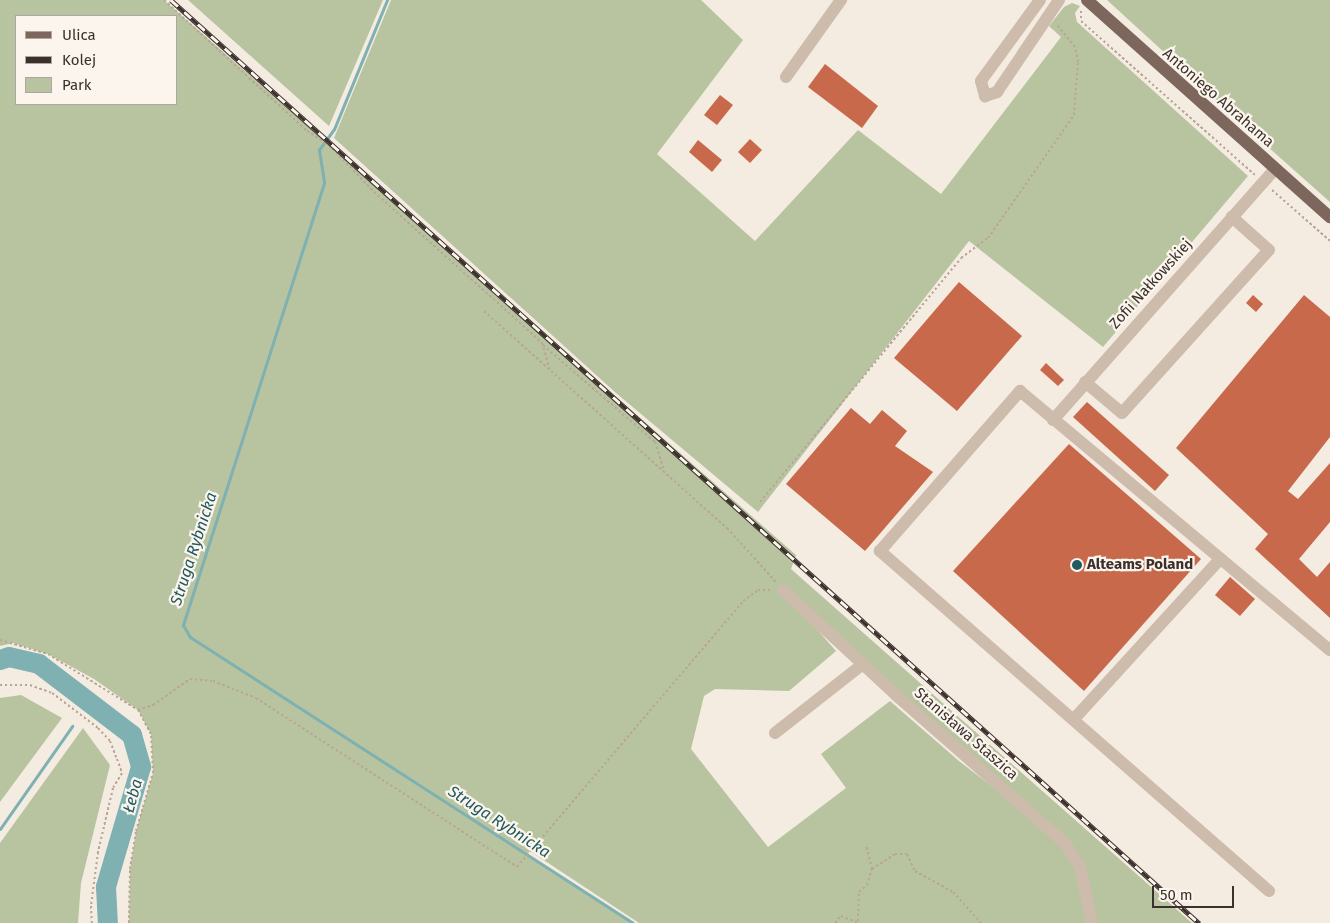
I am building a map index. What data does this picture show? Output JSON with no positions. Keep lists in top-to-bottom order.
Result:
{
  "streets": {
    "main road": ["Antoniego Abrahama"],
    "street": ["Zofii Nałkowskiej", "Stanisława Staszica"]
  },
  "crossings": [
    ["Antoniego Abrahama", "Zofii Nałkowskiej"]
  ],
  "water": ["Struga Rybnicka", "Łeba"],
  "places": ["Alteams Poland"],
  "legend": ["Ulica", "Kolej", "Park"],
  "scale_bar": "50 m"
}
